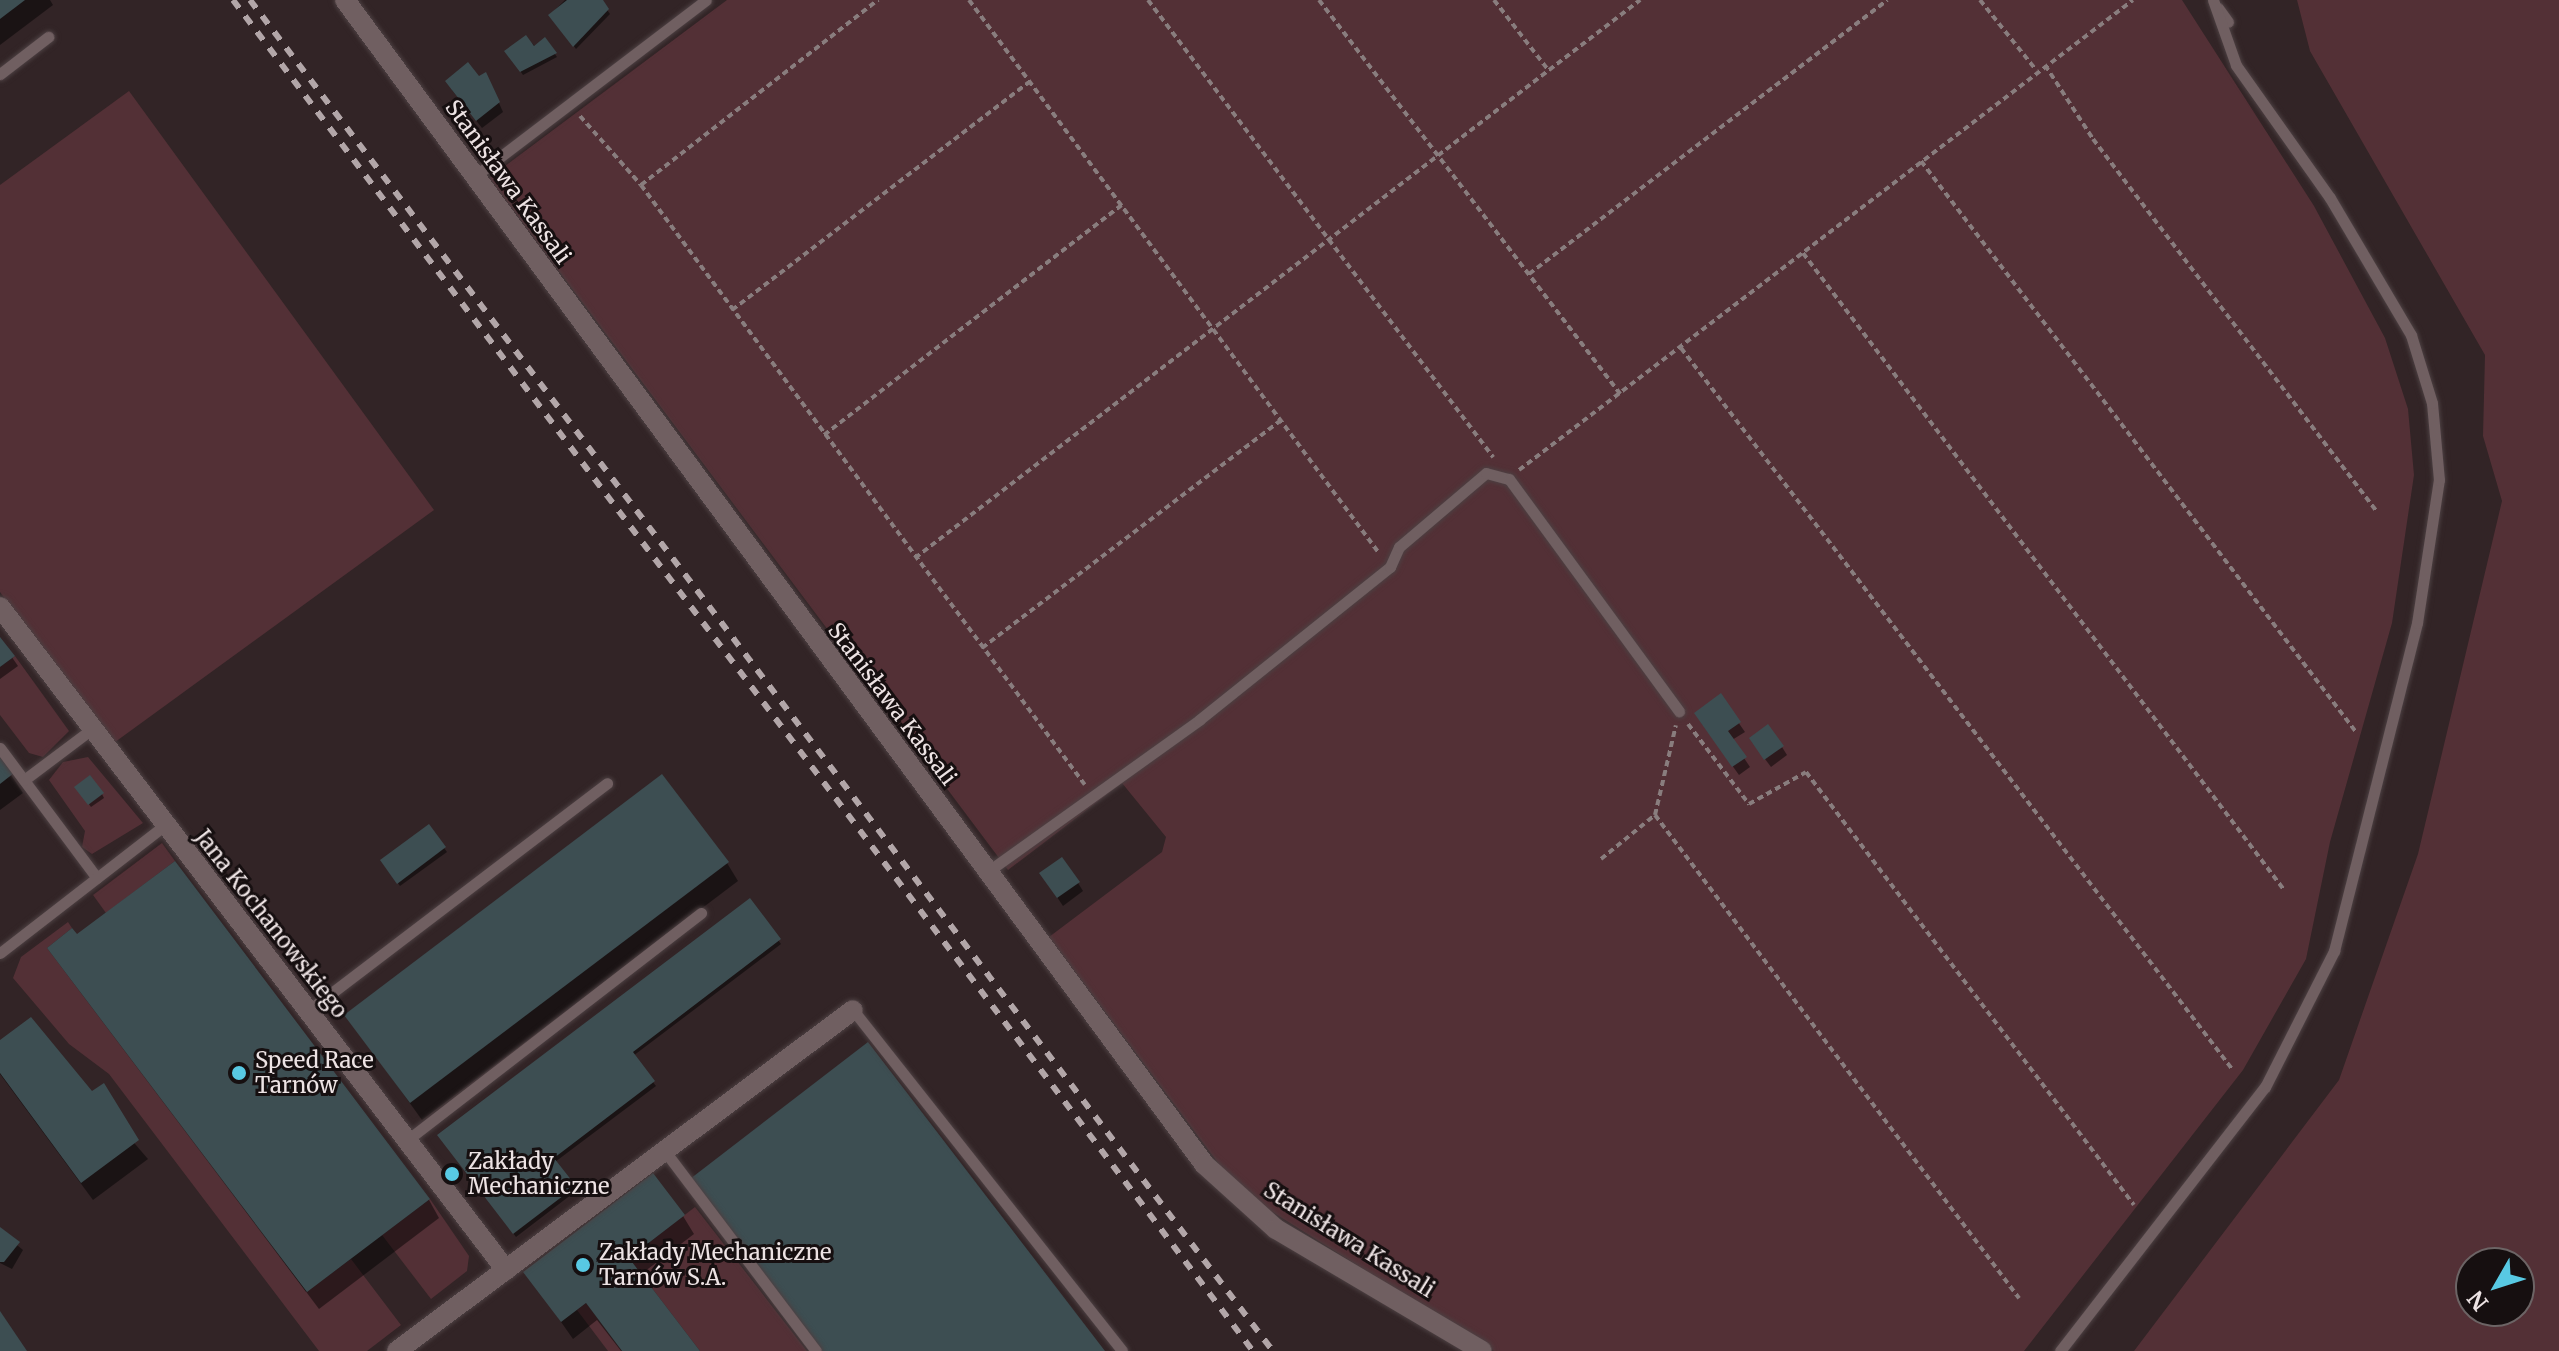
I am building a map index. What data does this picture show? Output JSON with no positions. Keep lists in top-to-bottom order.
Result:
{
  "streets": {
    "street": ["Stanisława Kassali", "Jana Kochanowskiego"]
  },
  "places": ["Speed Race Tarnów", "Zakłady Mechaniczne", "Zakłady Mechaniczne Tarnów S.A."],
  "north": "bottom left"
}
